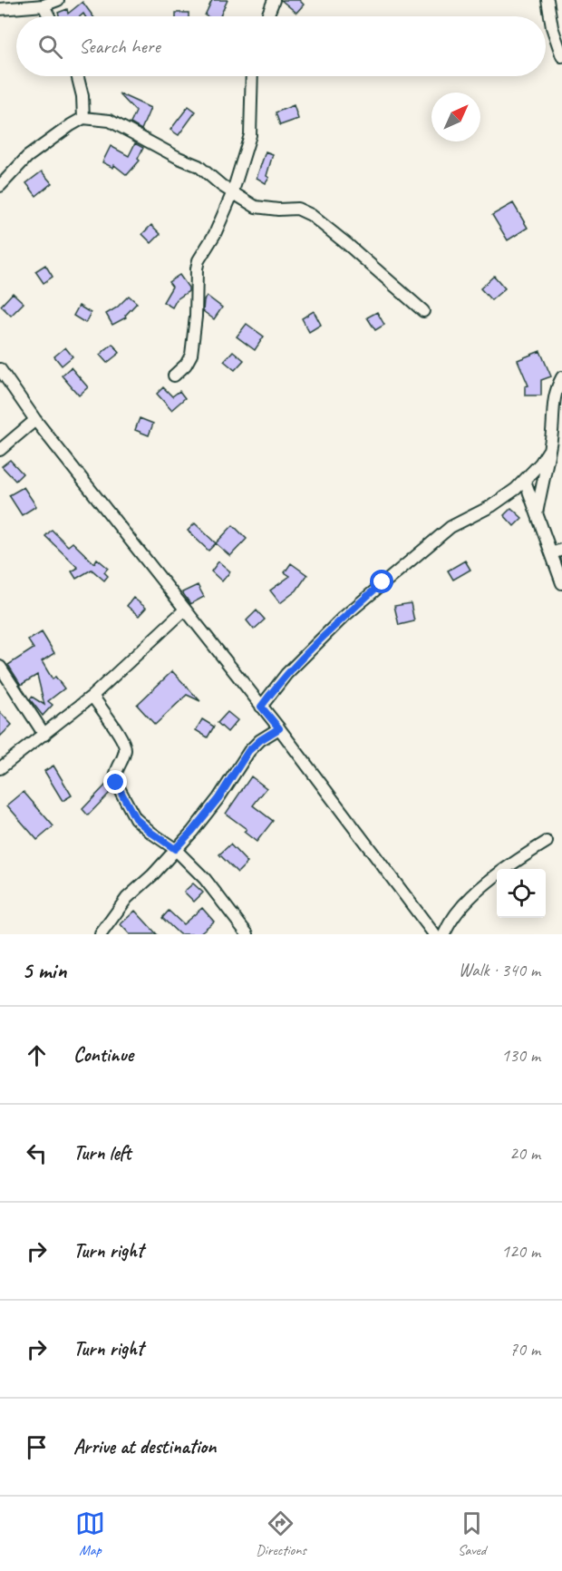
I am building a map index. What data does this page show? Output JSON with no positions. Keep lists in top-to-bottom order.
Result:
{
  "north": "top right",
  "page": {
    "search": "Search here",
    "heading": ["5 min", "Walk · 340 m"],
    "list": [
      ["Continue", "130 m"],
      ["Turn left", "20 m"],
      ["Turn right", "120 m"],
      ["Turn right", "70 m"],
      "Arrive at destination"
    ],
    "nav": ["Map", "Directions", "Saved"]
  }
}
